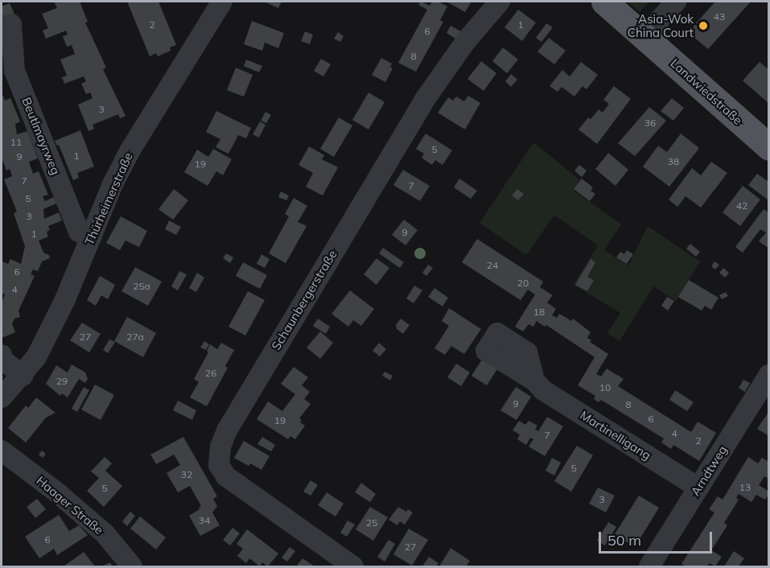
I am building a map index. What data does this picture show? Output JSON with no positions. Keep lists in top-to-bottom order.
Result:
{
  "streets": {
    "main road": ["Landwiedstraße"],
    "street": [
      "Beutlmayrweg",
      "Thürheimerstraße",
      "Schaunbergerstraße",
      "Martinelligang",
      "Arndtweg",
      "Haager Straße"
    ]
  },
  "crossings": [
    ["Beutlmayrweg", "Thürheimerstraße"],
    ["Martinelligang", "Arndtweg"]
  ],
  "places": ["Asia-Wok China Court"],
  "house_numbers": [
    "43",
    "2",
    "1",
    "6",
    "8",
    "3",
    "36",
    "11",
    "5",
    "1",
    "9",
    "38",
    "19",
    "7",
    "7",
    "5",
    "42",
    "3",
    "9",
    "1",
    "24",
    "6",
    "20",
    "25a",
    "4",
    "18",
    "27",
    "27a",
    "26",
    "29",
    "10",
    "9",
    "8",
    "6",
    "19",
    "4",
    "7",
    "2",
    "5",
    "32",
    "13",
    "5",
    "3",
    "34",
    "25",
    "6",
    "27"
  ],
  "scale_bar": "50 m"
}
